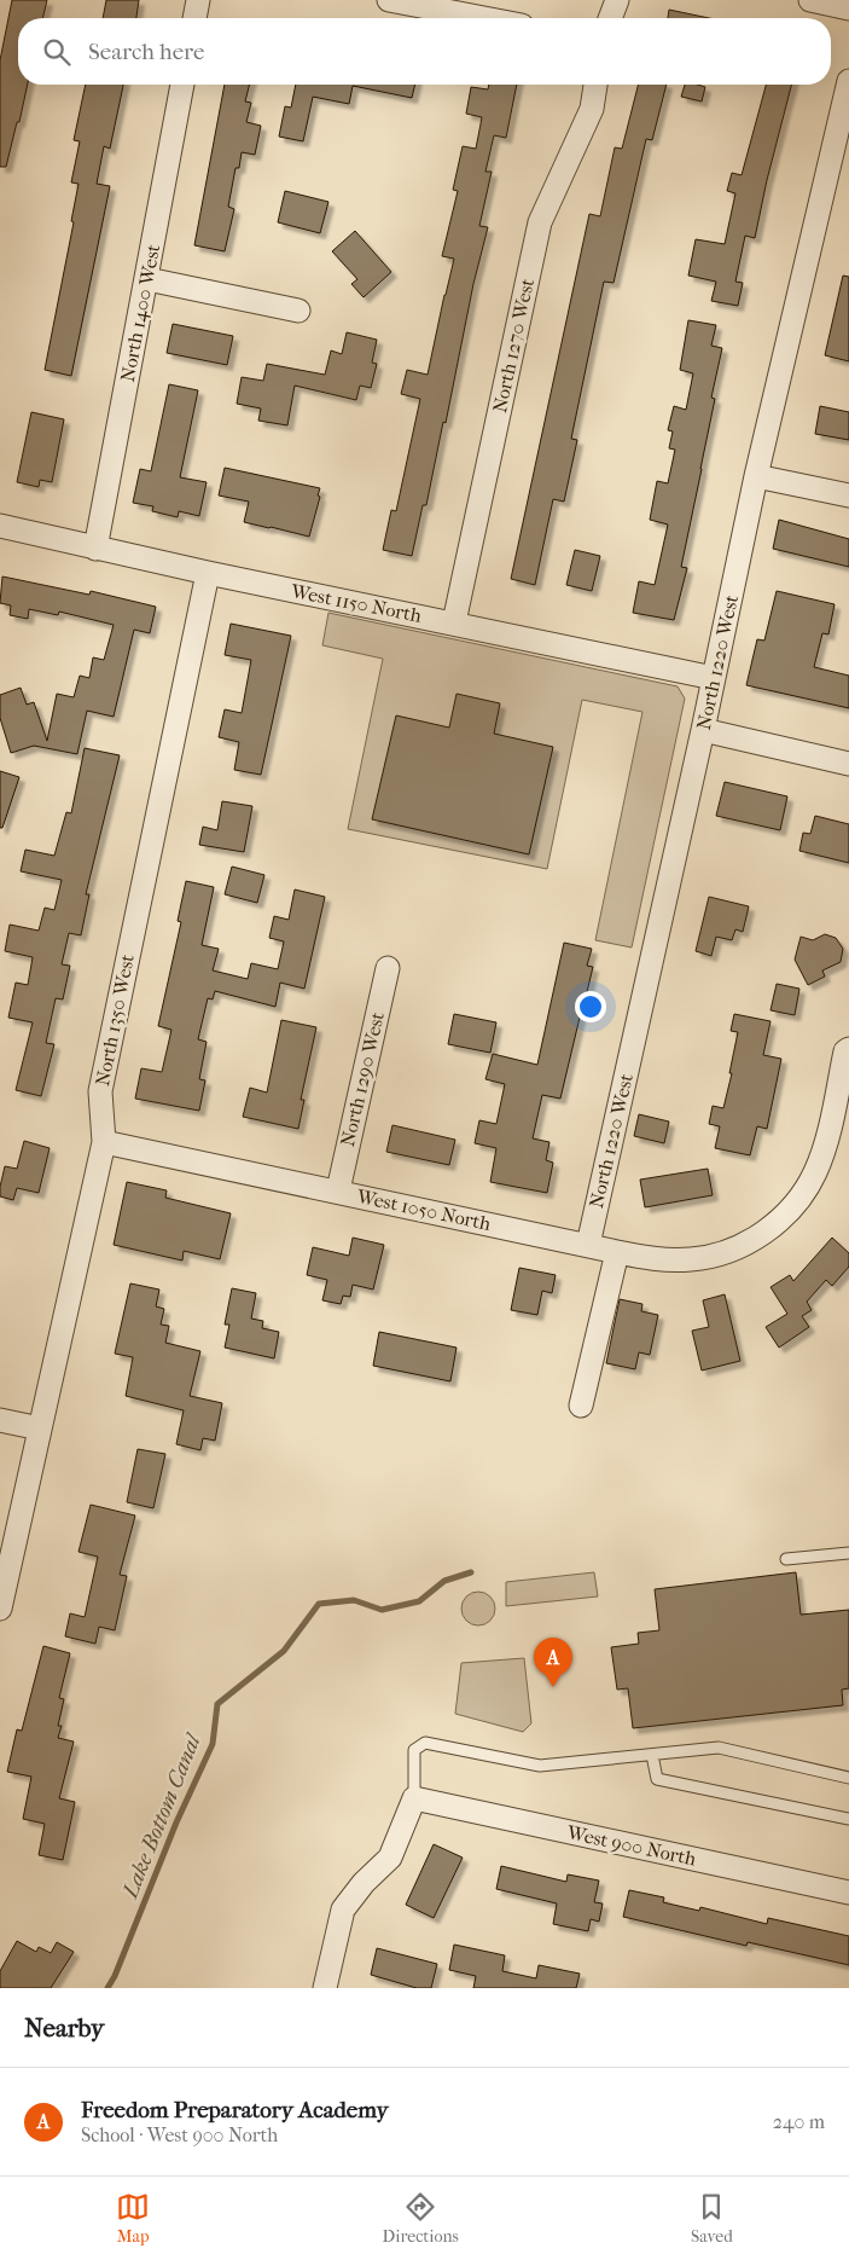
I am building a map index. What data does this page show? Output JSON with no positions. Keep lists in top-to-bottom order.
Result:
{
  "streets": {
    "street": [
      "North 1400 West",
      "North 1270 West",
      "West 1150 North",
      "North 1220 West",
      "North 1350 West",
      "North 1290 West",
      "West 1050 North",
      "West 900 North"
    ]
  },
  "crossings": [
    ["North 1400 West", "West 1150 North"],
    ["North 1270 West", "West 1150 North"],
    ["West 1150 North", "North 1220 West"],
    ["West 1150 North", "North 1350 West"],
    ["North 1220 West", "West 1050 North"],
    ["North 1350 West", "West 1050 North"],
    ["North 1290 West", "West 1050 North"]
  ],
  "water": ["Lake Bottom Canal"],
  "page": {
    "search": "Search here",
    "pins": "A",
    "heading": "Nearby",
    "list": [
      {
        "mark": "A",
        "name": "Freedom Preparatory Academy",
        "note": "School · West 900 North",
        "value": "240 m"
      }
    ],
    "nav": ["Map", "Directions", "Saved"]
  }
}
